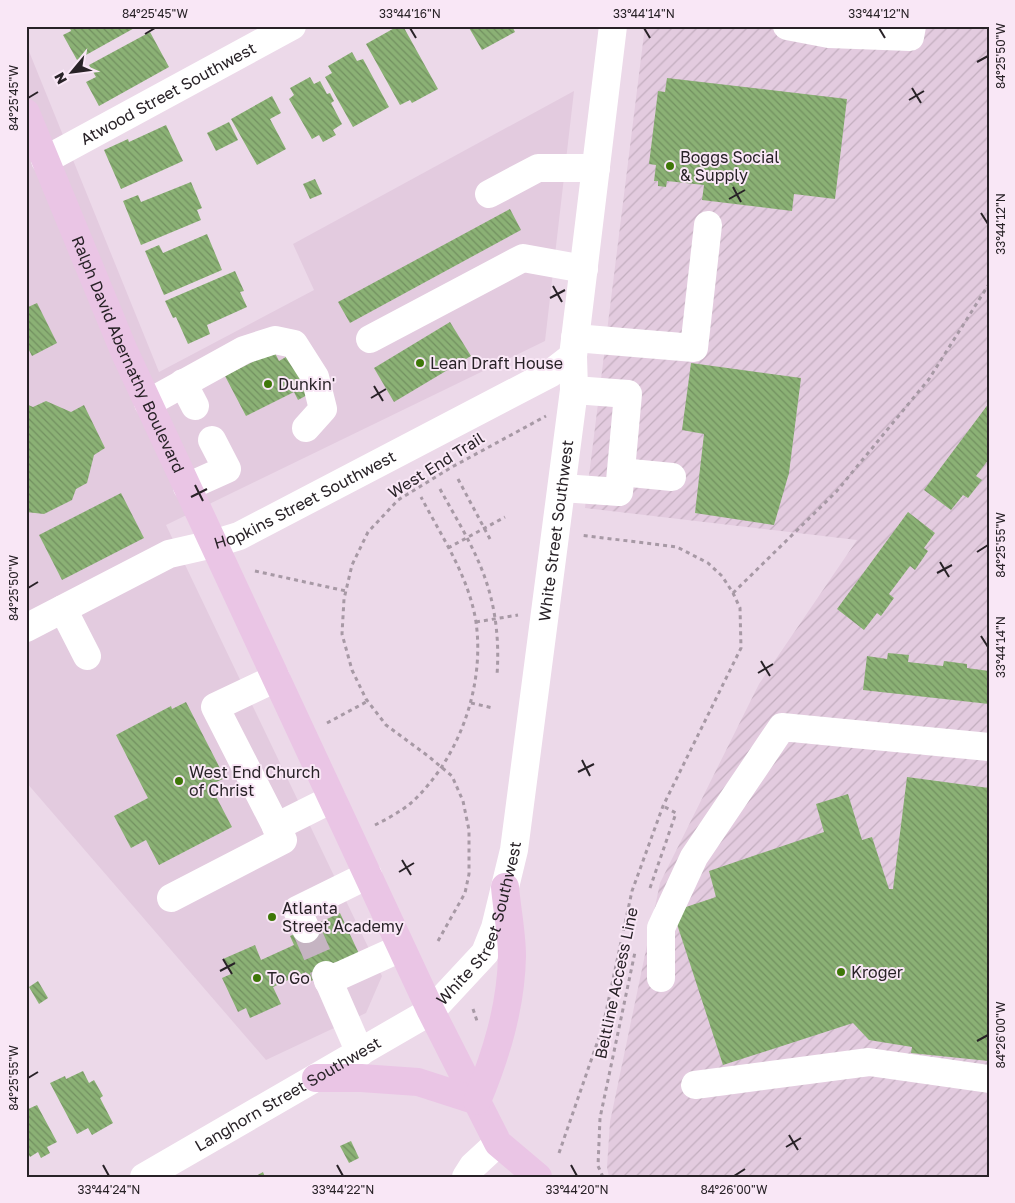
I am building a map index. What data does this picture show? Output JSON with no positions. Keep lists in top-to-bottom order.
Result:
{
  "streets": {
    "main road": ["Ralph David Abernathy Boulevard"],
    "street": [
      "Atwood Street Southwest",
      "Hopkins Street Southwest",
      "White Street Southwest",
      "Langhorn Street Southwest"
    ],
    "path": ["West End Trail", "Beltline Access Line"]
  },
  "crossings": [
    ["Atwood Street Southwest", "Ralph David Abernathy Boulevard"],
    ["Ralph David Abernathy Boulevard", "Hopkins Street Southwest"],
    ["Ralph David Abernathy Boulevard", "White Street Southwest"],
    ["Ralph David Abernathy Boulevard", "Langhorn Street Southwest"],
    ["Hopkins Street Southwest", "White Street Southwest"],
    ["White Street Southwest", "Langhorn Street Southwest"]
  ],
  "places": [
    "Boggs Social & Supply",
    "Lean Draft House",
    "Dunkin'",
    "West End Church of Christ",
    "Atlanta Street Academy",
    "Kroger",
    "To Go"
  ],
  "north": "bottom left",
  "coordinates": [
    "84°25'45\"W",
    "33°44'16\"N",
    "33°44'14\"N",
    "33°44'12\"N",
    "84°25'50\"W",
    "84°25'55\"W",
    "84°26'00\"W",
    "33°44'24\"N",
    "33°44'22\"N",
    "33°44'20\"N"
  ]
}
